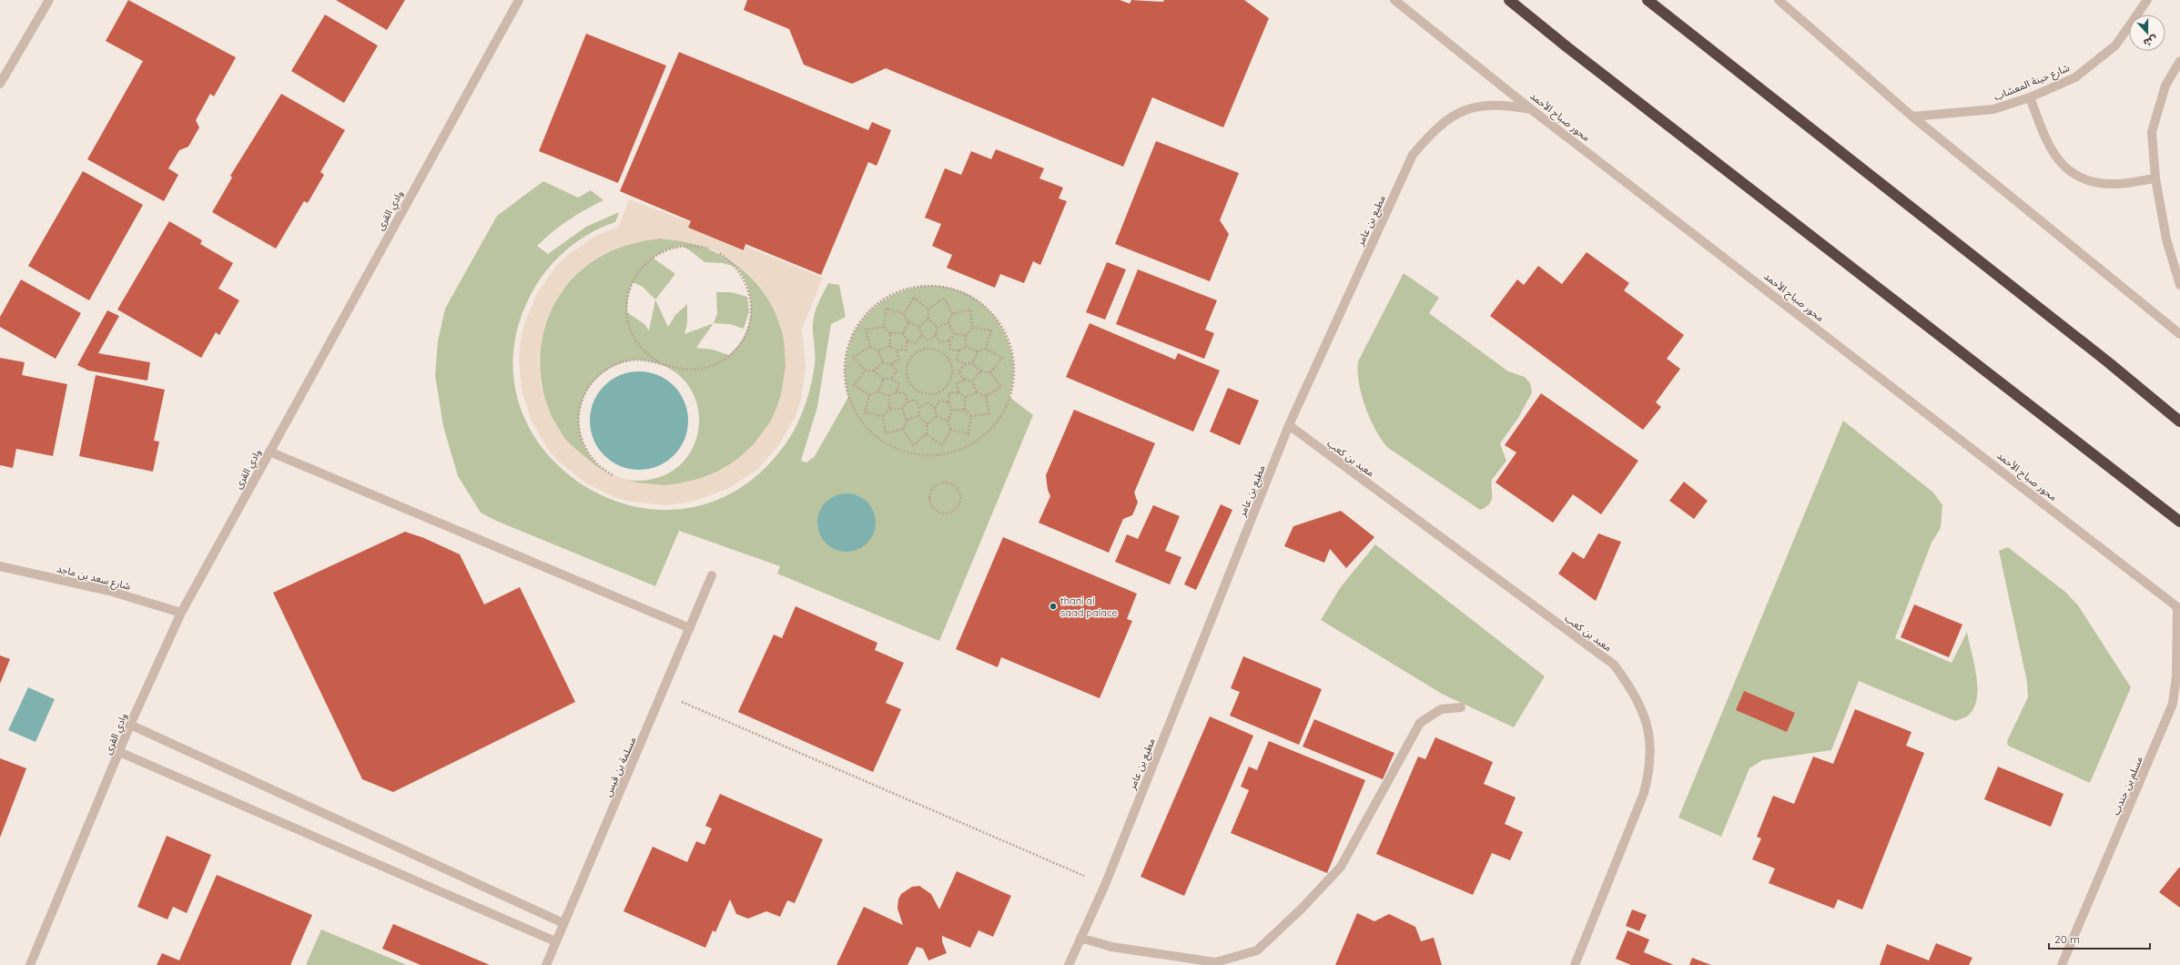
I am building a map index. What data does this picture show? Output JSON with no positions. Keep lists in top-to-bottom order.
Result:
{
  "streets": {
    "street": [
      "شارع حينة المعشاب",
      "محور صباح الأحمد",
      "وادي القرى",
      "مطيع بن عامر",
      "معبد بن كعب",
      "شارع سعد بن ماجد",
      "مسلمة بن قيس",
      "مسلم بن جندب"
    ]
  },
  "crossings": [
    ["محور صباح الأحمد", "مطيع بن عامر"],
    ["محور صباح الأحمد", "مسلم بن جندب"],
    ["وادي القرى", "شارع سعد بن ماجد"],
    ["مطيع بن عامر", "معبد بن كعب"]
  ],
  "places": ["thani al saad palace"],
  "scale_bar": "20 m",
  "north": "bottom"
}
